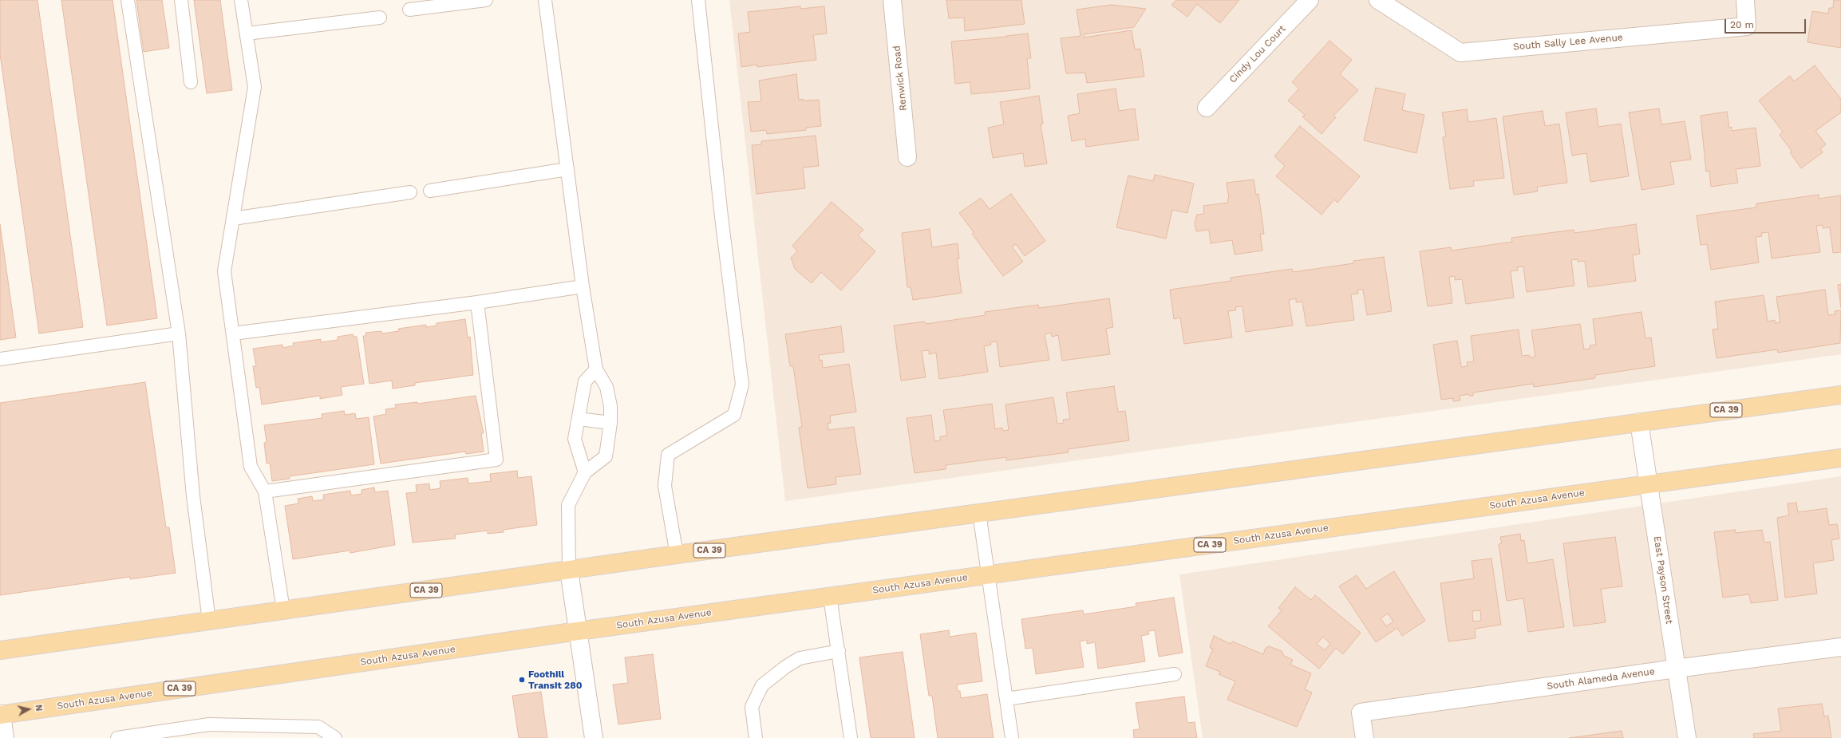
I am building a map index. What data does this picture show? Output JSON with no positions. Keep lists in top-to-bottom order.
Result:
{
  "streets": {
    "main road": ["CA 39", "South Azusa Avenue"],
    "street": [
      "South Sally Lee Avenue",
      "Cindy Lou Court",
      "Renwick Road",
      "East Payson Street",
      "South Alameda Avenue"
    ]
  },
  "crossings": [
    ["CA 39", "East Payson Street"],
    ["South Azusa Avenue", "East Payson Street"],
    ["East Payson Street", "South Alameda Avenue"]
  ],
  "places": ["Foothill Transit 280"],
  "scale_bar": "20 m",
  "north": "right"
}
